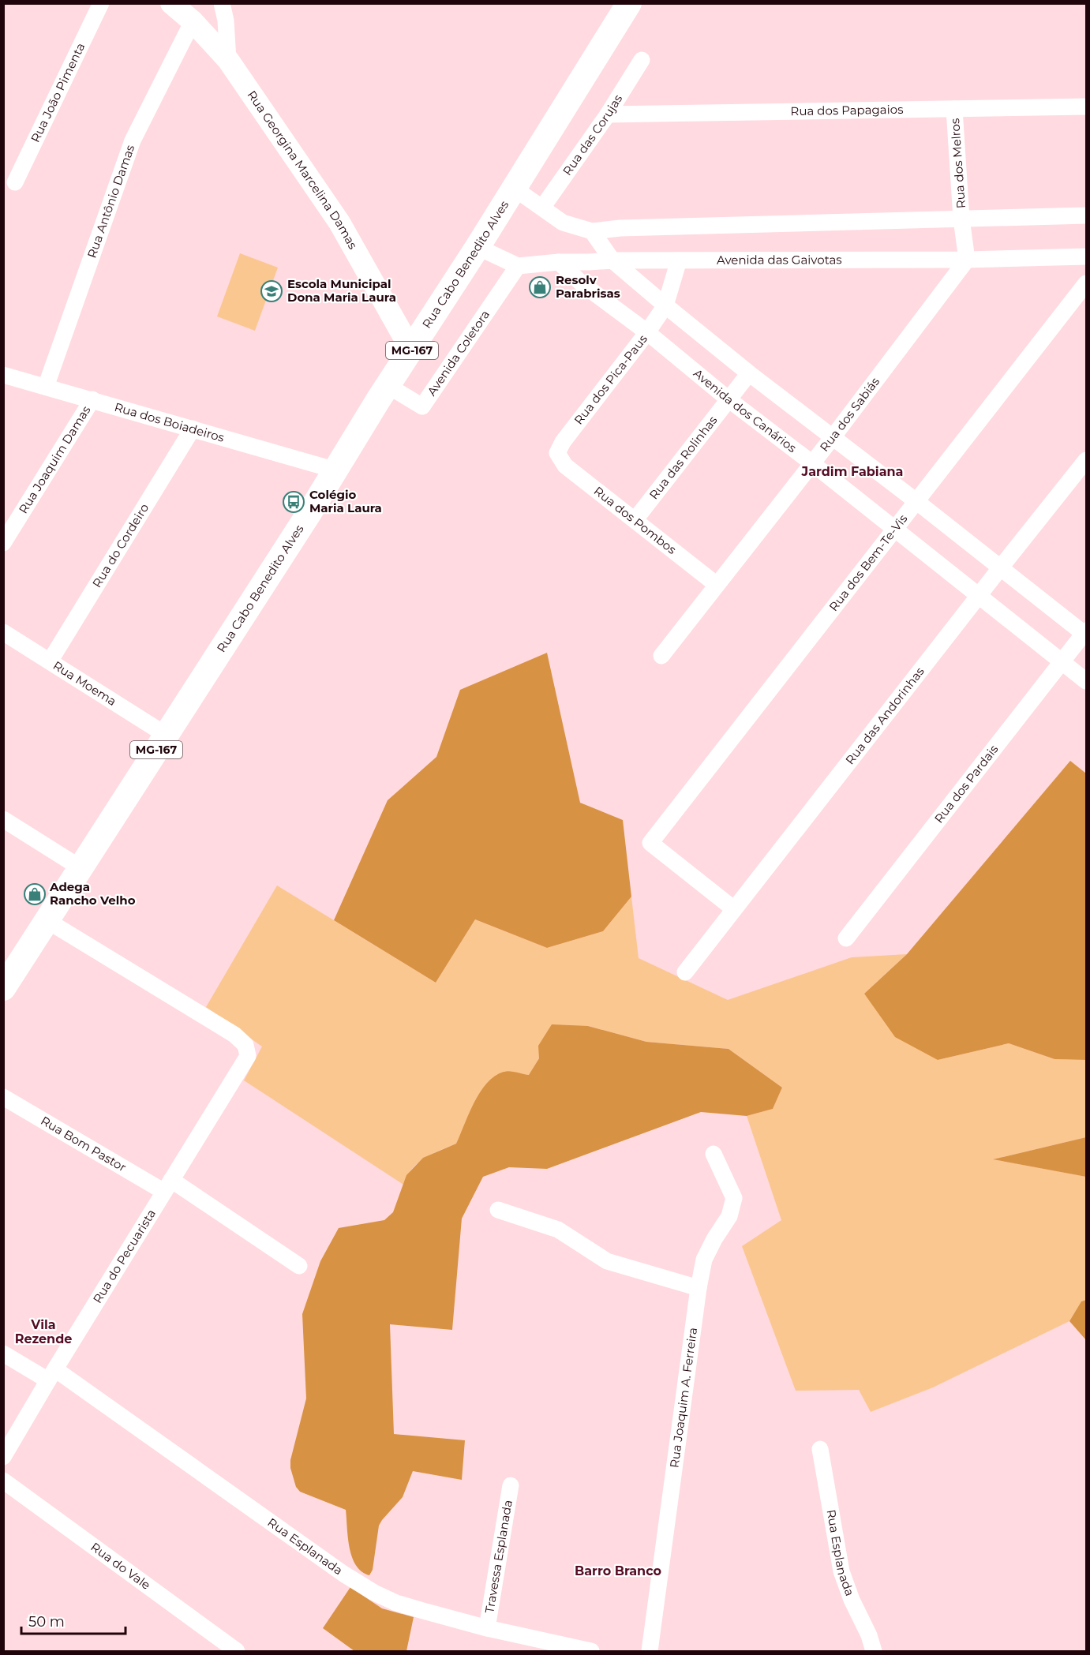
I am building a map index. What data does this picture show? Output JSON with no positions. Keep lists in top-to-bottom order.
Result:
{
  "streets": {
    "main road": ["Rua Cabo Benedito Alves", "MG-167"],
    "street": [
      "Rua João Pimenta",
      "Rua dos Papagaios",
      "Rua das Corujas",
      "Rua dos Melros",
      "Rua Georgina Marcelina Damas",
      "Rua Antônio Damas",
      "Avenida das Gaivotas",
      "Avenida Coletora",
      "Rua dos Pica-Paus",
      "Avenida dos Canários",
      "Rua dos Sabiás",
      "Rua dos Boiadeiros",
      "Rua das Rolinhas",
      "Rua Joaquim Damas",
      "Rua dos Pombos",
      "Rua do Cordeiro",
      "Rua dos Bem-Te-Vis",
      "Rua Moema",
      "Rua das Andorinhas",
      "Rua dos Pardais",
      "Rua Bom Pastor",
      "Rua do Pecuarista",
      "Rua Joaquim A. Ferreira",
      "Rua Esplanada",
      "Travessa Esplanada",
      "Rua do Vale"
    ]
  },
  "crossings": [
    ["Rua dos Papagaios", "Rua das Corujas"],
    ["Rua dos Papagaios", "Rua dos Melros"],
    ["Rua dos Melros", "Avenida das Gaivotas"],
    ["Rua dos Melros", "Rua dos Sabiás"],
    ["Rua Georgina Marcelina Damas", "Rua Antônio Damas"],
    ["Rua Georgina Marcelina Damas", "Rua Cabo Benedito Alves"],
    ["Rua Antônio Damas", "Rua dos Boiadeiros"],
    ["Avenida das Gaivotas", "Rua Cabo Benedito Alves"],
    ["Avenida das Gaivotas", "Avenida Coletora"],
    ["Avenida das Gaivotas", "Rua dos Pica-Paus"],
    ["Avenida das Gaivotas", "Avenida dos Canários"],
    ["Avenida das Gaivotas", "Rua dos Sabiás"],
    ["Rua Cabo Benedito Alves", "MG-167"],
    ["Rua Cabo Benedito Alves", "Avenida Coletora"],
    ["Rua Cabo Benedito Alves", "Rua dos Boiadeiros"],
    ["Rua Cabo Benedito Alves", "Rua Moema"],
    ["Rua Cabo Benedito Alves", "Rua do Pecuarista"],
    ["Rua dos Pica-Paus", "Avenida dos Canários"],
    ["Rua dos Pica-Paus", "Rua dos Pombos"],
    ["Avenida dos Canários", "Rua dos Sabiás"],
    ["Avenida dos Canários", "Rua das Rolinhas"],
    ["Avenida dos Canários", "Rua dos Bem-Te-Vis"],
    ["Avenida dos Canários", "Rua das Andorinhas"],
    ["Avenida dos Canários", "Rua dos Pardais"],
    ["Rua dos Sabiás", "Rua dos Pombos"],
    ["Rua dos Boiadeiros", "Rua Joaquim Damas"],
    ["Rua dos Boiadeiros", "Rua do Cordeiro"],
    ["Rua das Rolinhas", "Rua dos Pombos"],
    ["Rua do Cordeiro", "Rua Moema"],
    ["Rua dos Bem-Te-Vis", "Rua das Andorinhas"],
    ["Rua Bom Pastor", "Rua do Pecuarista"],
    ["Rua do Pecuarista", "Rua Esplanada"],
    ["Rua Esplanada", "Travessa Esplanada"]
  ],
  "districts": ["Jardim Fabiana", "Vila Rezende", "Barro Branco"],
  "places": {
    "shop": ["Resolv Parabrisas", "Adega Rancho Velho"],
    "school or university": ["Escola Municipal Dona Maria Laura"],
    "bus stop": ["Colégio Maria Laura"]
  },
  "scale_bar": "50 m"
}
